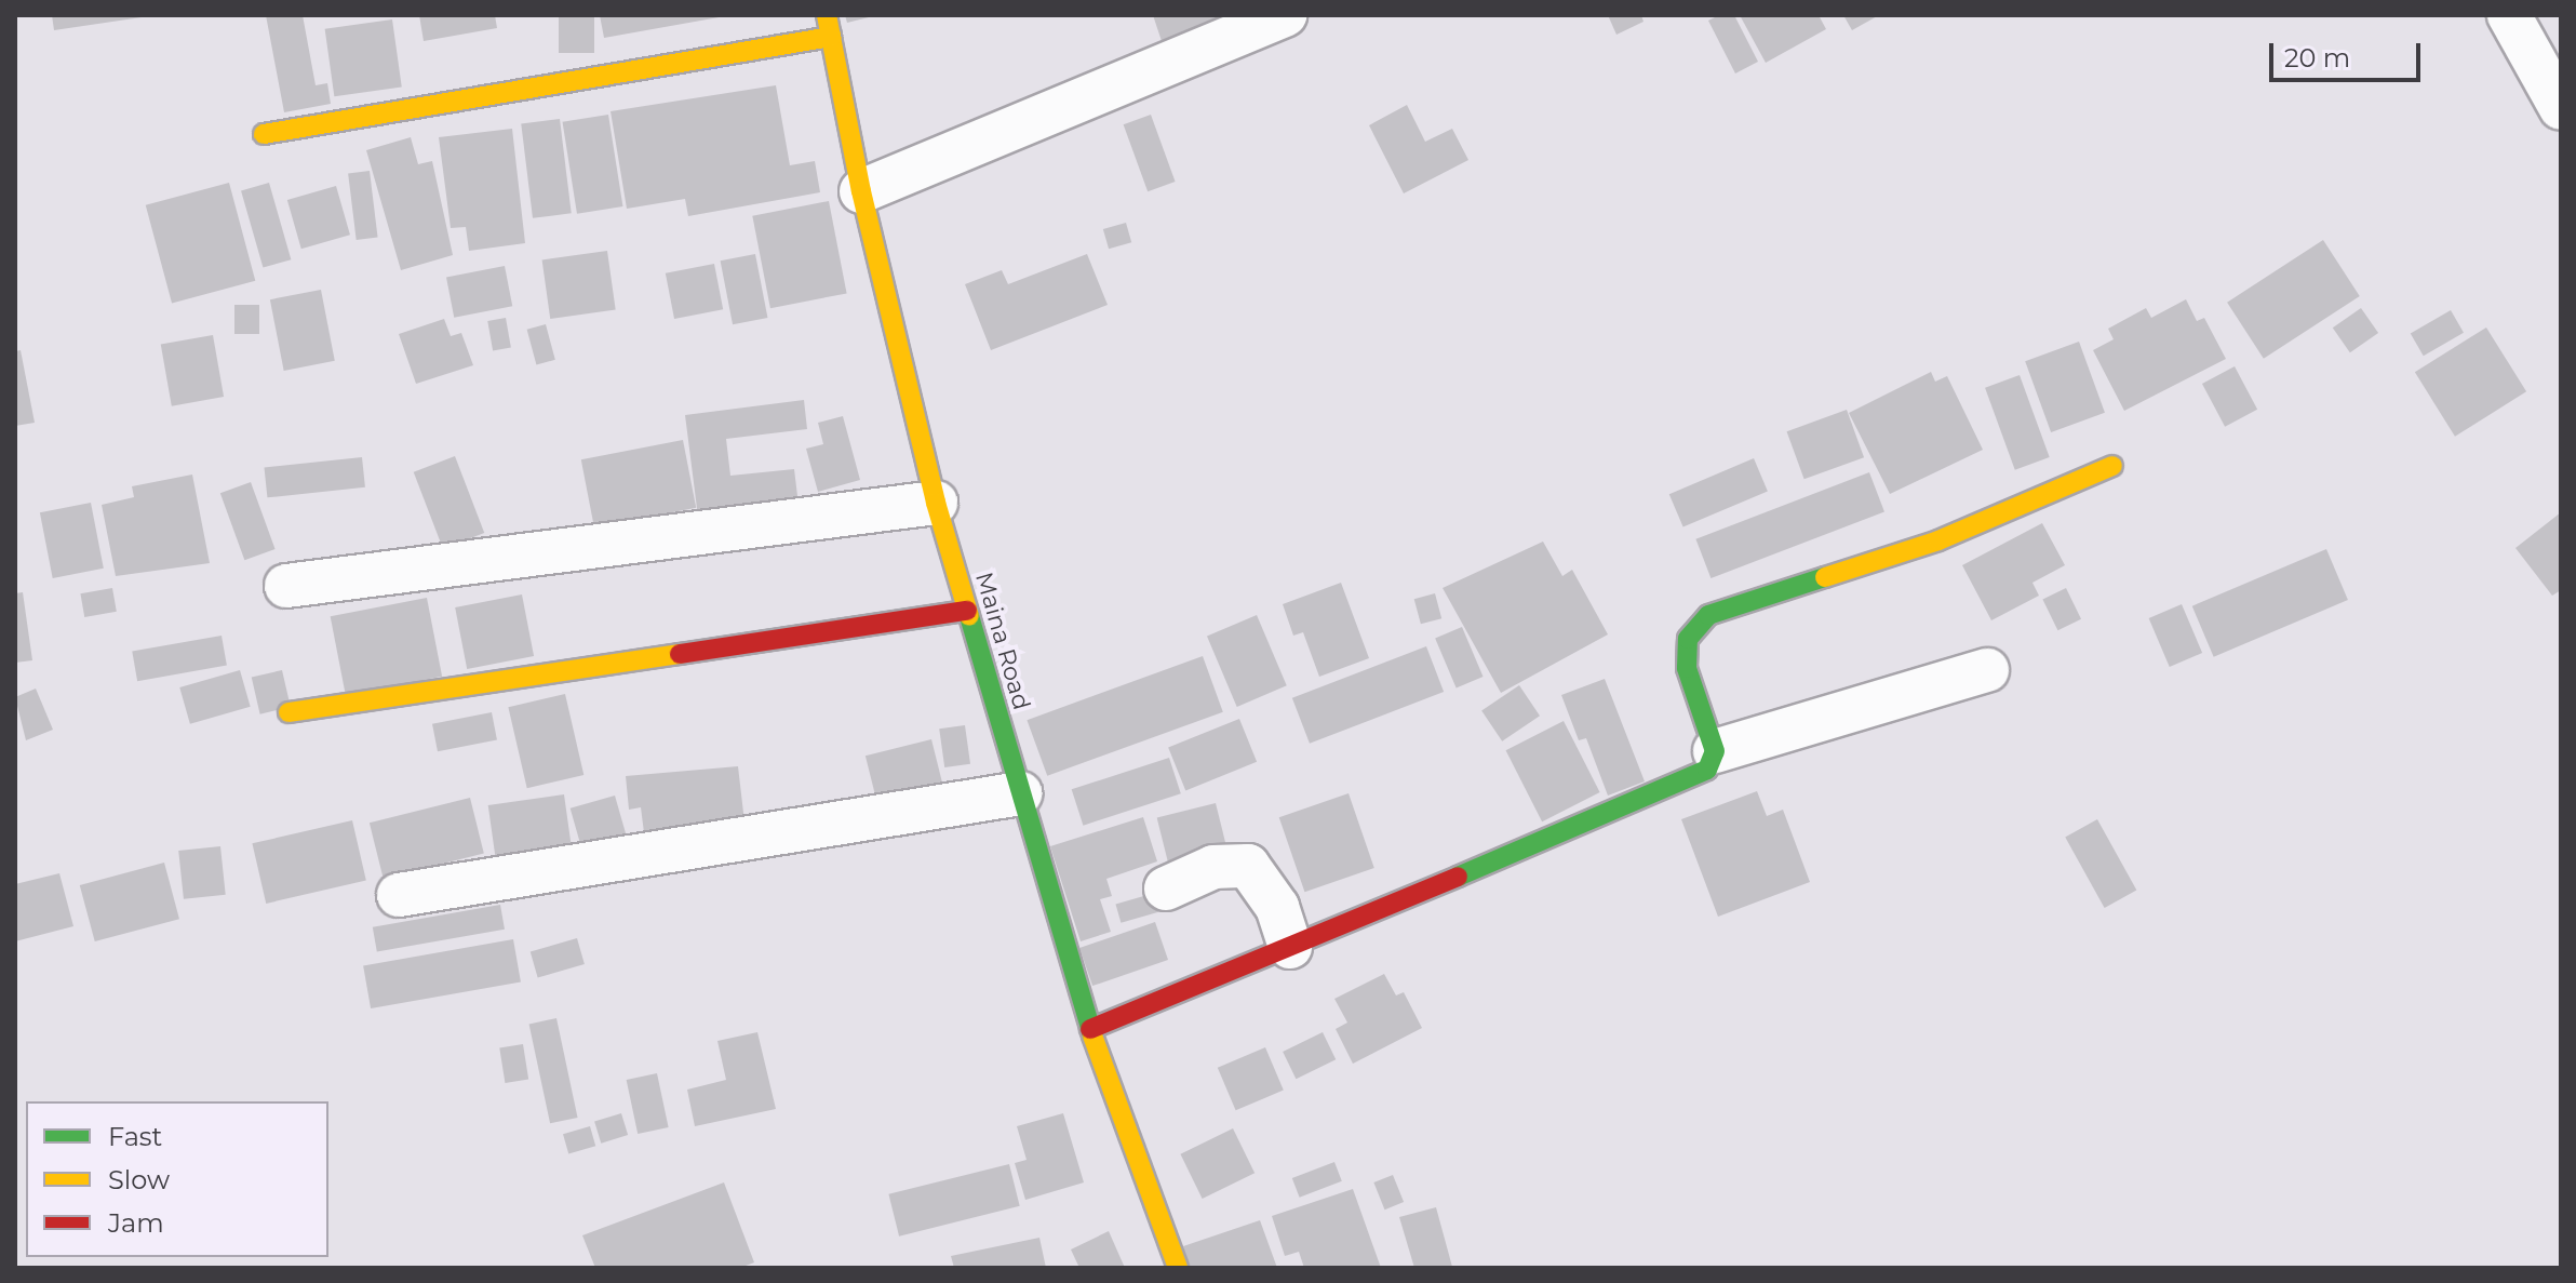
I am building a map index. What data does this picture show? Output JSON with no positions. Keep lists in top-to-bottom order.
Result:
{
  "streets": {
    "street": ["Maina Road"]
  },
  "legend": ["Fast", "Slow", "Jam"],
  "scale_bar": "20 m"
}
